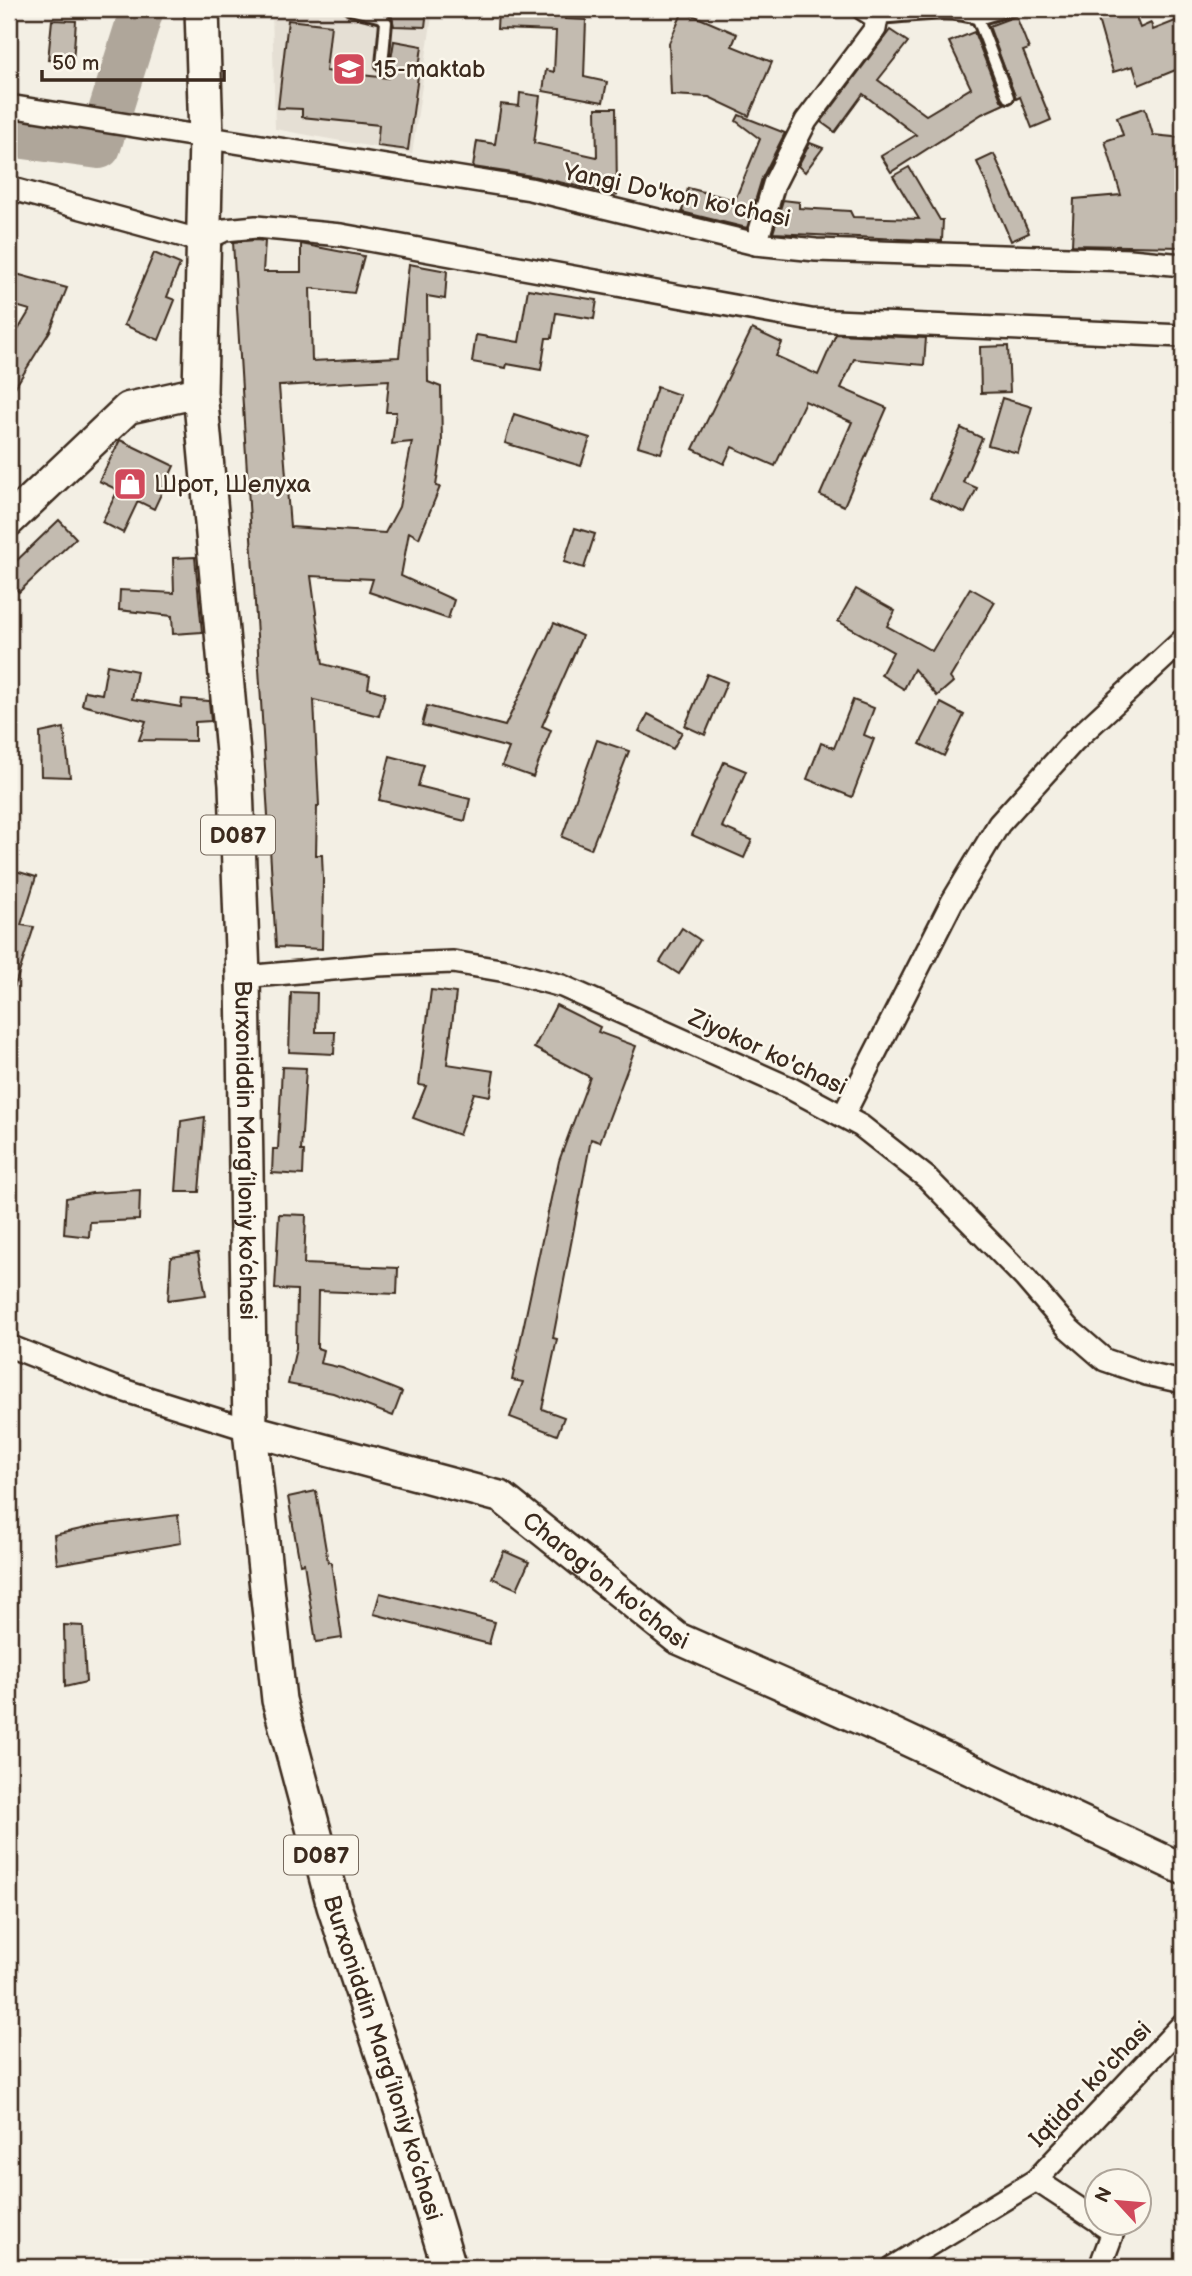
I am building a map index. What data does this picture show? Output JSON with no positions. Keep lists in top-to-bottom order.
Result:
{
  "streets": {
    "main road": ["D087", "Burxoniddin Marg’iloniy ko’chasi"],
    "street": [
      "Yangi Do'kon ko'chasi",
      "Ziyokor ko'chasi",
      "Charog'on ko'chasi",
      "Iqtidor ko'chasi"
    ]
  },
  "crossings": [
    ["Yangi Do'kon ko'chasi", "Burxoniddin Marg’iloniy ko’chasi"],
    ["Ziyokor ko'chasi", "Burxoniddin Marg’iloniy ko’chasi"],
    ["Burxoniddin Marg’iloniy ko’chasi", "Charog'on ko'chasi"]
  ],
  "places": {
    "school or university": ["15-maktab"],
    "shop": ["Шрот, Шелуха"]
  },
  "scale_bar": "50 m",
  "north": "top left"
}
